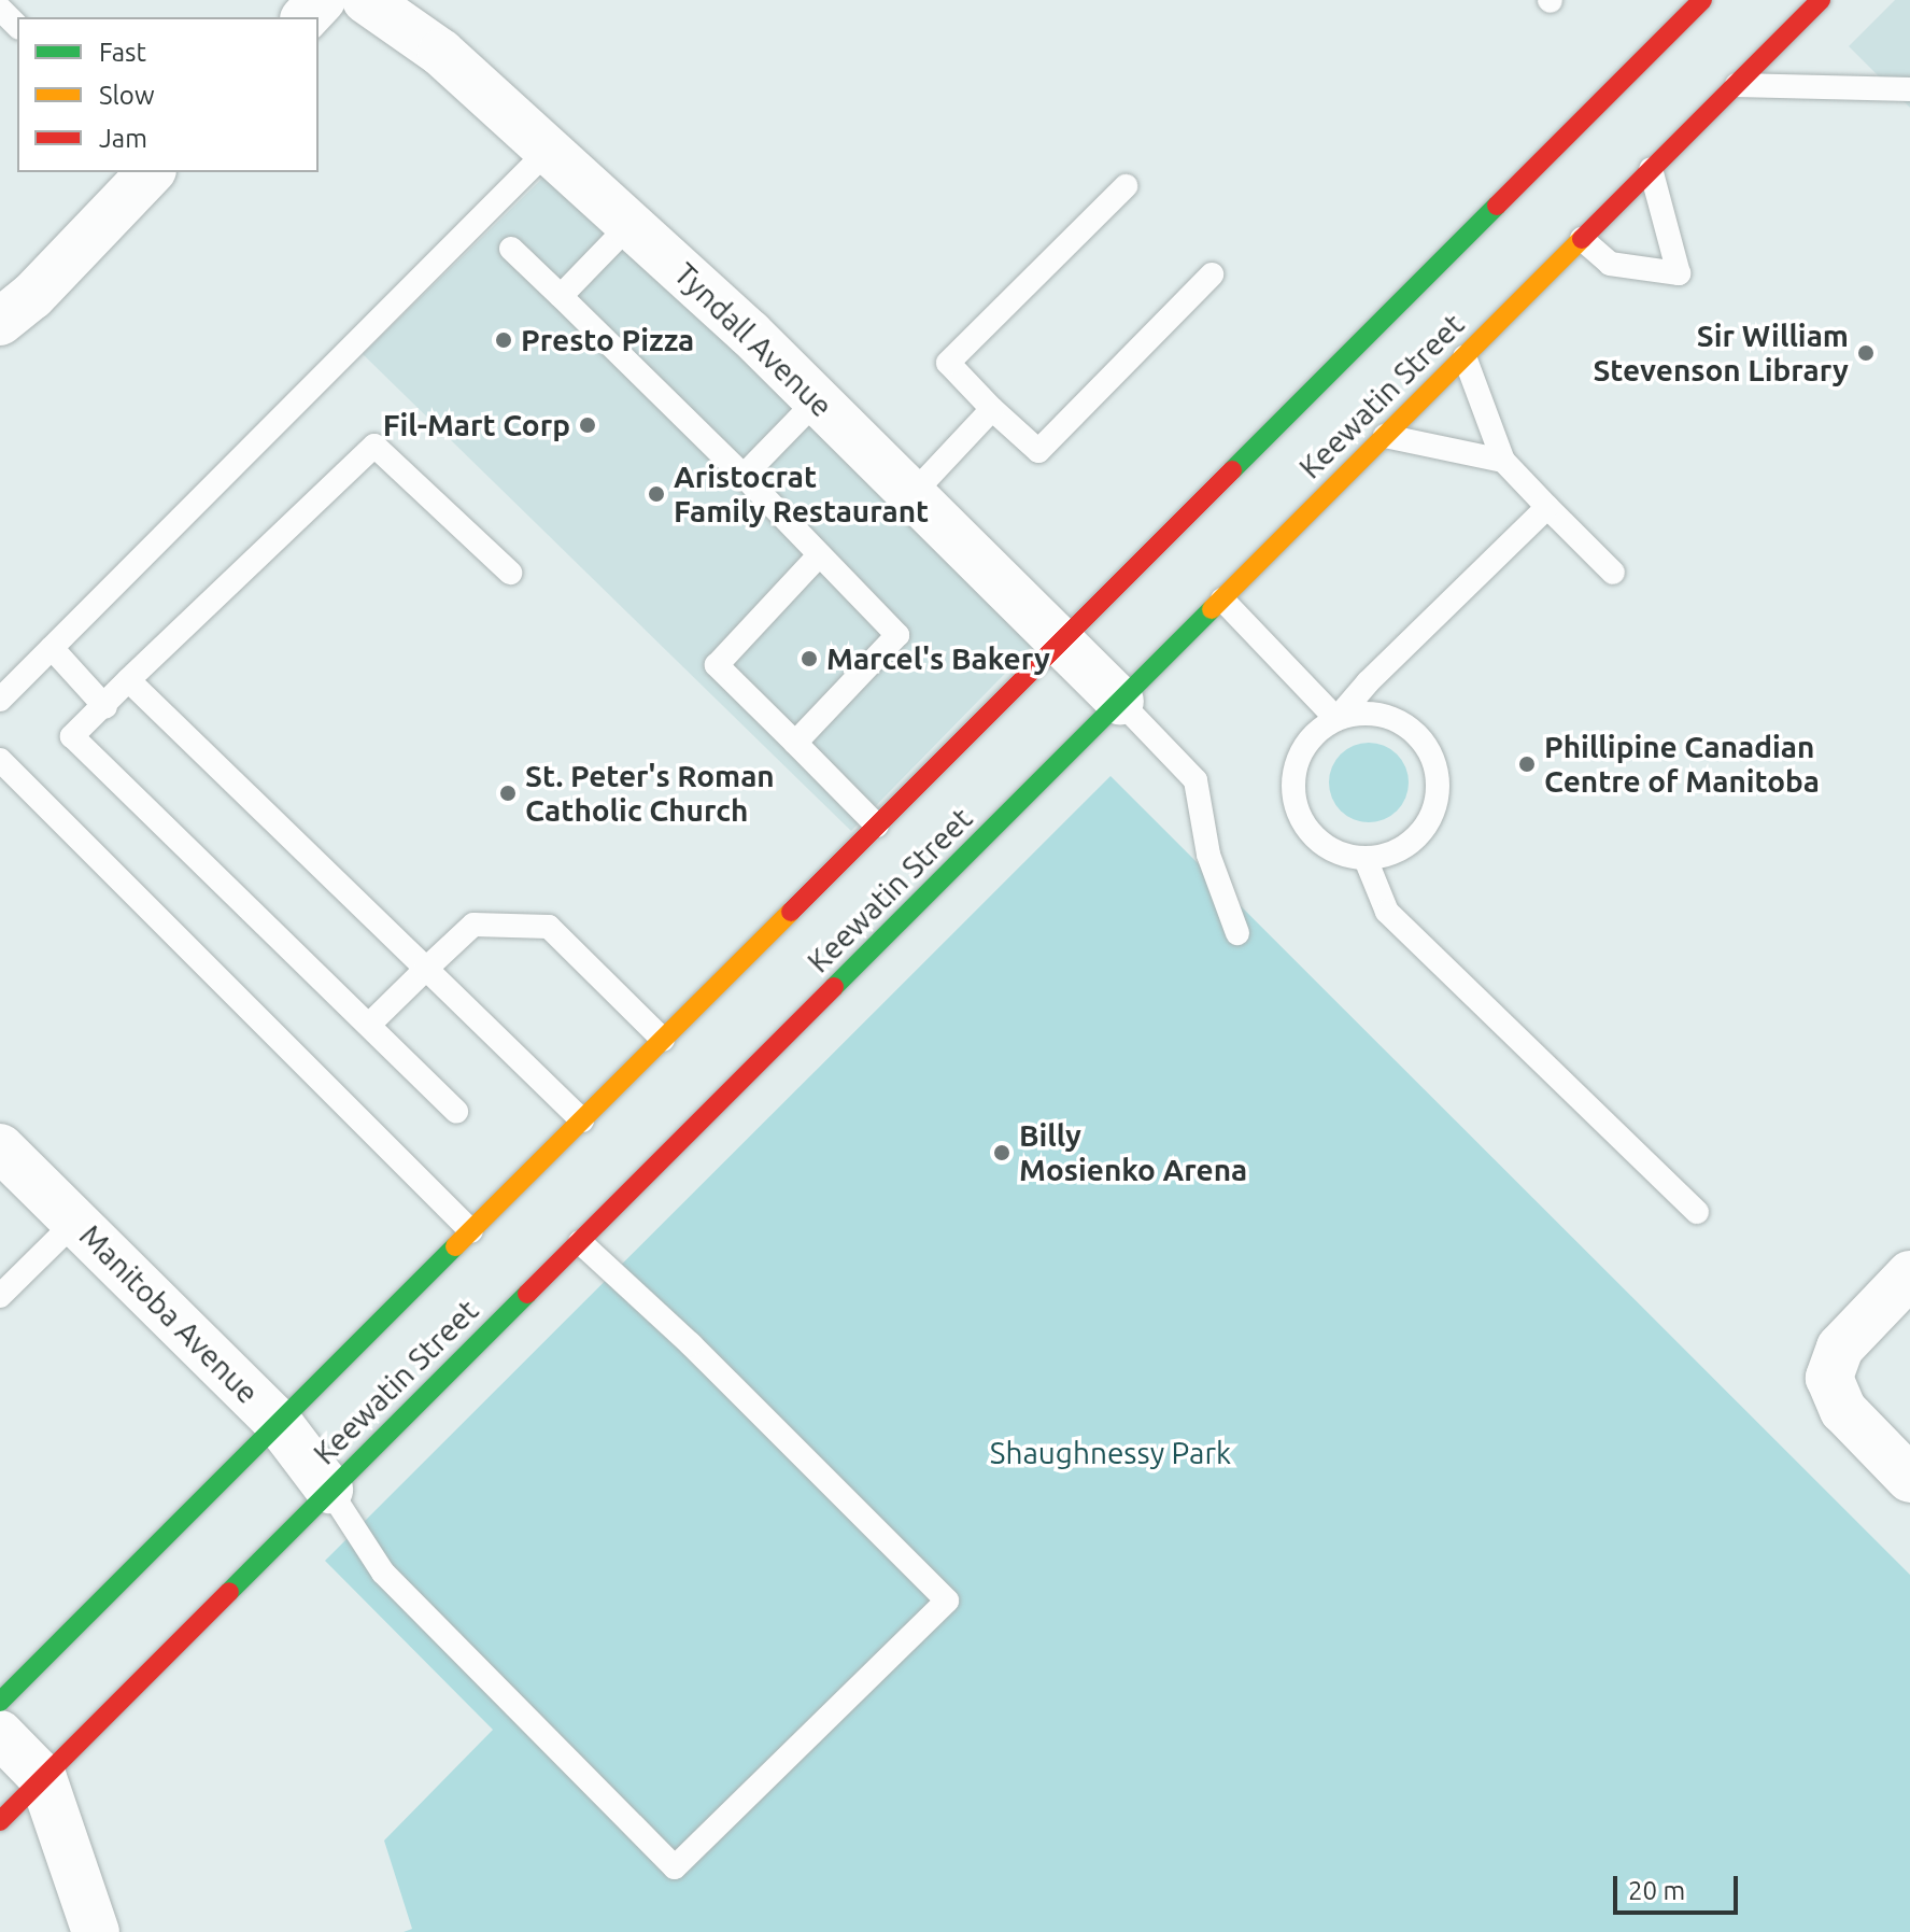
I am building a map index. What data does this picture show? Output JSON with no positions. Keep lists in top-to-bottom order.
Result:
{
  "streets": {
    "main road": ["Keewatin Street"],
    "street": ["Tyndall Avenue", "Manitoba Avenue"]
  },
  "crossings": [
    ["Tyndall Avenue", "Keewatin Street"],
    ["Keewatin Street", "Manitoba Avenue"]
  ],
  "parks": ["Shaughnessy Park"],
  "places": [
    "Presto Pizza",
    "Sir William Stevenson Library",
    "Fil-Mart Corp",
    "Aristocrat Family Restaurant",
    "Marcel's Bakery",
    "Phillipine Canadian Centre of Manitoba",
    "St. Peter's Roman Catholic Church",
    "Billy Mosienko Arena"
  ],
  "legend": ["Fast", "Slow", "Jam"],
  "scale_bar": "20 m"
}
